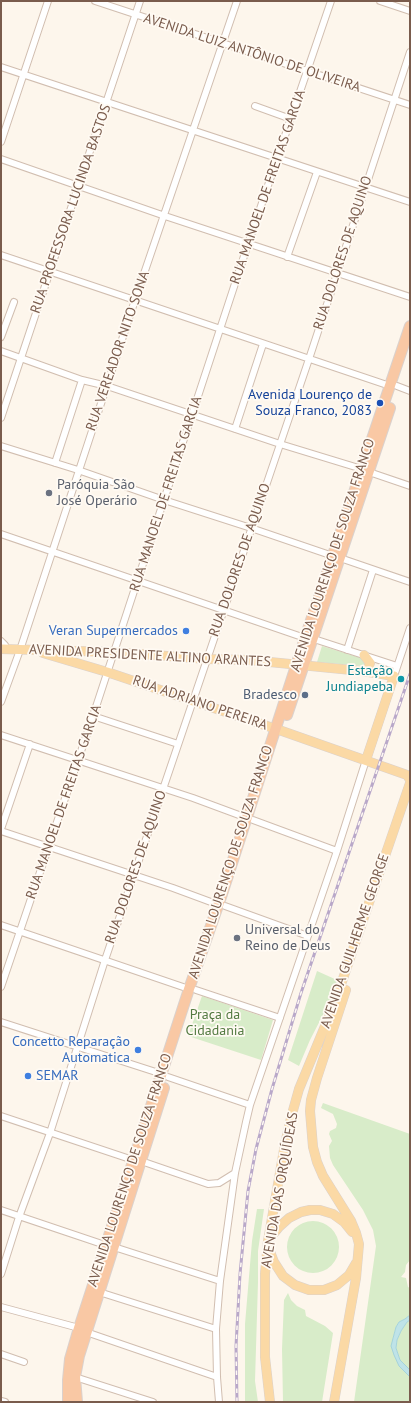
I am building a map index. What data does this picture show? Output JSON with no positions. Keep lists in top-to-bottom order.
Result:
{
  "streets": {
    "highway": ["AVENIDA LOURENÇO DE SOUZA FRANCO"],
    "main road": [
      "AVENIDA PRESIDENTE ALTINO ARANTES",
      "RUA ADRIANO PEREIRA",
      "AVENIDA GUILHERME GEORGE",
      "AVENIDA DAS ORQUÍDEAS"
    ],
    "street": [
      "AVENIDA LUIZ ANTÔNIO DE OLIVEIRA",
      "RUA MANOEL DE FREITAS GARCIA",
      "RUA PROFESSORA LUCINDA BASTOS",
      "RUA DOLORES DE AQUINO",
      "RUA VEREADOR NITO SONA"
    ]
  },
  "crossings": [
    ["AVENIDA LUIZ ANTÔNIO DE OLIVEIRA", "RUA MANOEL DE FREITAS GARCIA"],
    ["AVENIDA LUIZ ANTÔNIO DE OLIVEIRA", "RUA PROFESSORA LUCINDA BASTOS"],
    ["AVENIDA LUIZ ANTÔNIO DE OLIVEIRA", "RUA DOLORES DE AQUINO"],
    ["AVENIDA LUIZ ANTÔNIO DE OLIVEIRA", "RUA VEREADOR NITO SONA"],
    ["RUA MANOEL DE FREITAS GARCIA", "AVENIDA PRESIDENTE ALTINO ARANTES"],
    ["RUA MANOEL DE FREITAS GARCIA", "RUA ADRIANO PEREIRA"],
    ["RUA DOLORES DE AQUINO", "AVENIDA PRESIDENTE ALTINO ARANTES"],
    ["RUA DOLORES DE AQUINO", "RUA ADRIANO PEREIRA"],
    ["RUA VEREADOR NITO SONA", "AVENIDA PRESIDENTE ALTINO ARANTES"],
    ["AVENIDA LOURENÇO DE SOUZA FRANCO", "AVENIDA PRESIDENTE ALTINO ARANTES"],
    ["AVENIDA LOURENÇO DE SOUZA FRANCO", "RUA ADRIANO PEREIRA"],
    ["AVENIDA PRESIDENTE ALTINO ARANTES", "RUA ADRIANO PEREIRA"],
    ["RUA ADRIANO PEREIRA", "AVENIDA GUILHERME GEORGE"],
    ["AVENIDA GUILHERME GEORGE", "AVENIDA DAS ORQUÍDEAS"]
  ],
  "parks": ["Praça da Cidadania"],
  "places": [
    "Avenida Lourenço de Souza Franco, 2083",
    "Paróquia São José Operário",
    "Veran Supermercados",
    "Estação Jundiapeba",
    "Bradesco",
    "Universal do Reino de Deus",
    "Concetto Reparação Automatica",
    "SEMAR"
  ]
}
